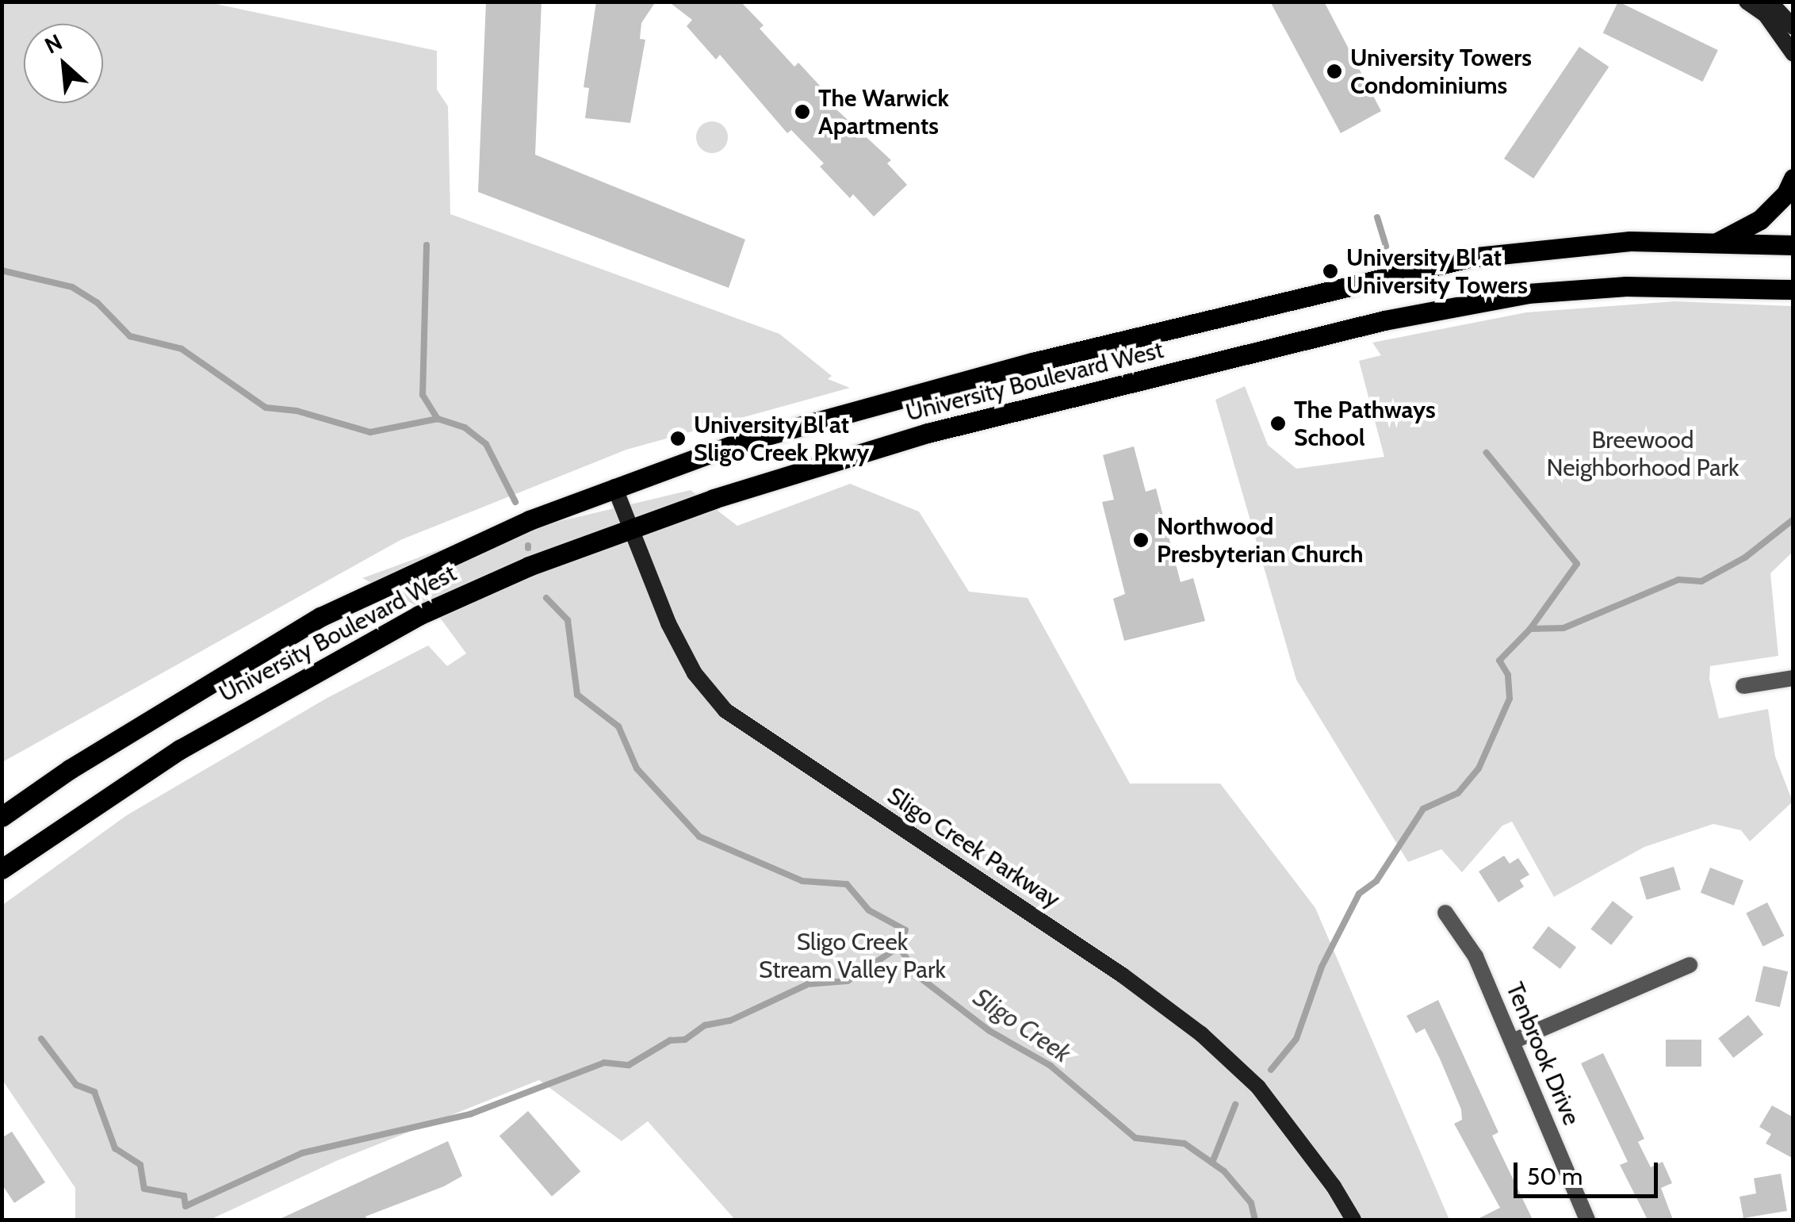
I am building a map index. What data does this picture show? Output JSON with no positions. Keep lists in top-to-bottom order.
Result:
{
  "streets": {
    "main road": ["University Boulevard West"],
    "street": ["Sligo Creek Parkway", "Tenbrook Drive"]
  },
  "crossings": [
    ["University Boulevard West", "Sligo Creek Parkway"]
  ],
  "water": ["Sligo Creek"],
  "parks": ["Breewood Neighborhood Park", "Sligo Creek Stream Valley Park"],
  "places": [
    "University Towers Condominiums",
    "The Warwick Apartments",
    "University Bl at University Towers",
    "The Pathways School",
    "University Bl at Sligo Creek Pkwy",
    "Northwood Presbyterian Church"
  ],
  "scale_bar": "50 m",
  "north": "top left"
}
